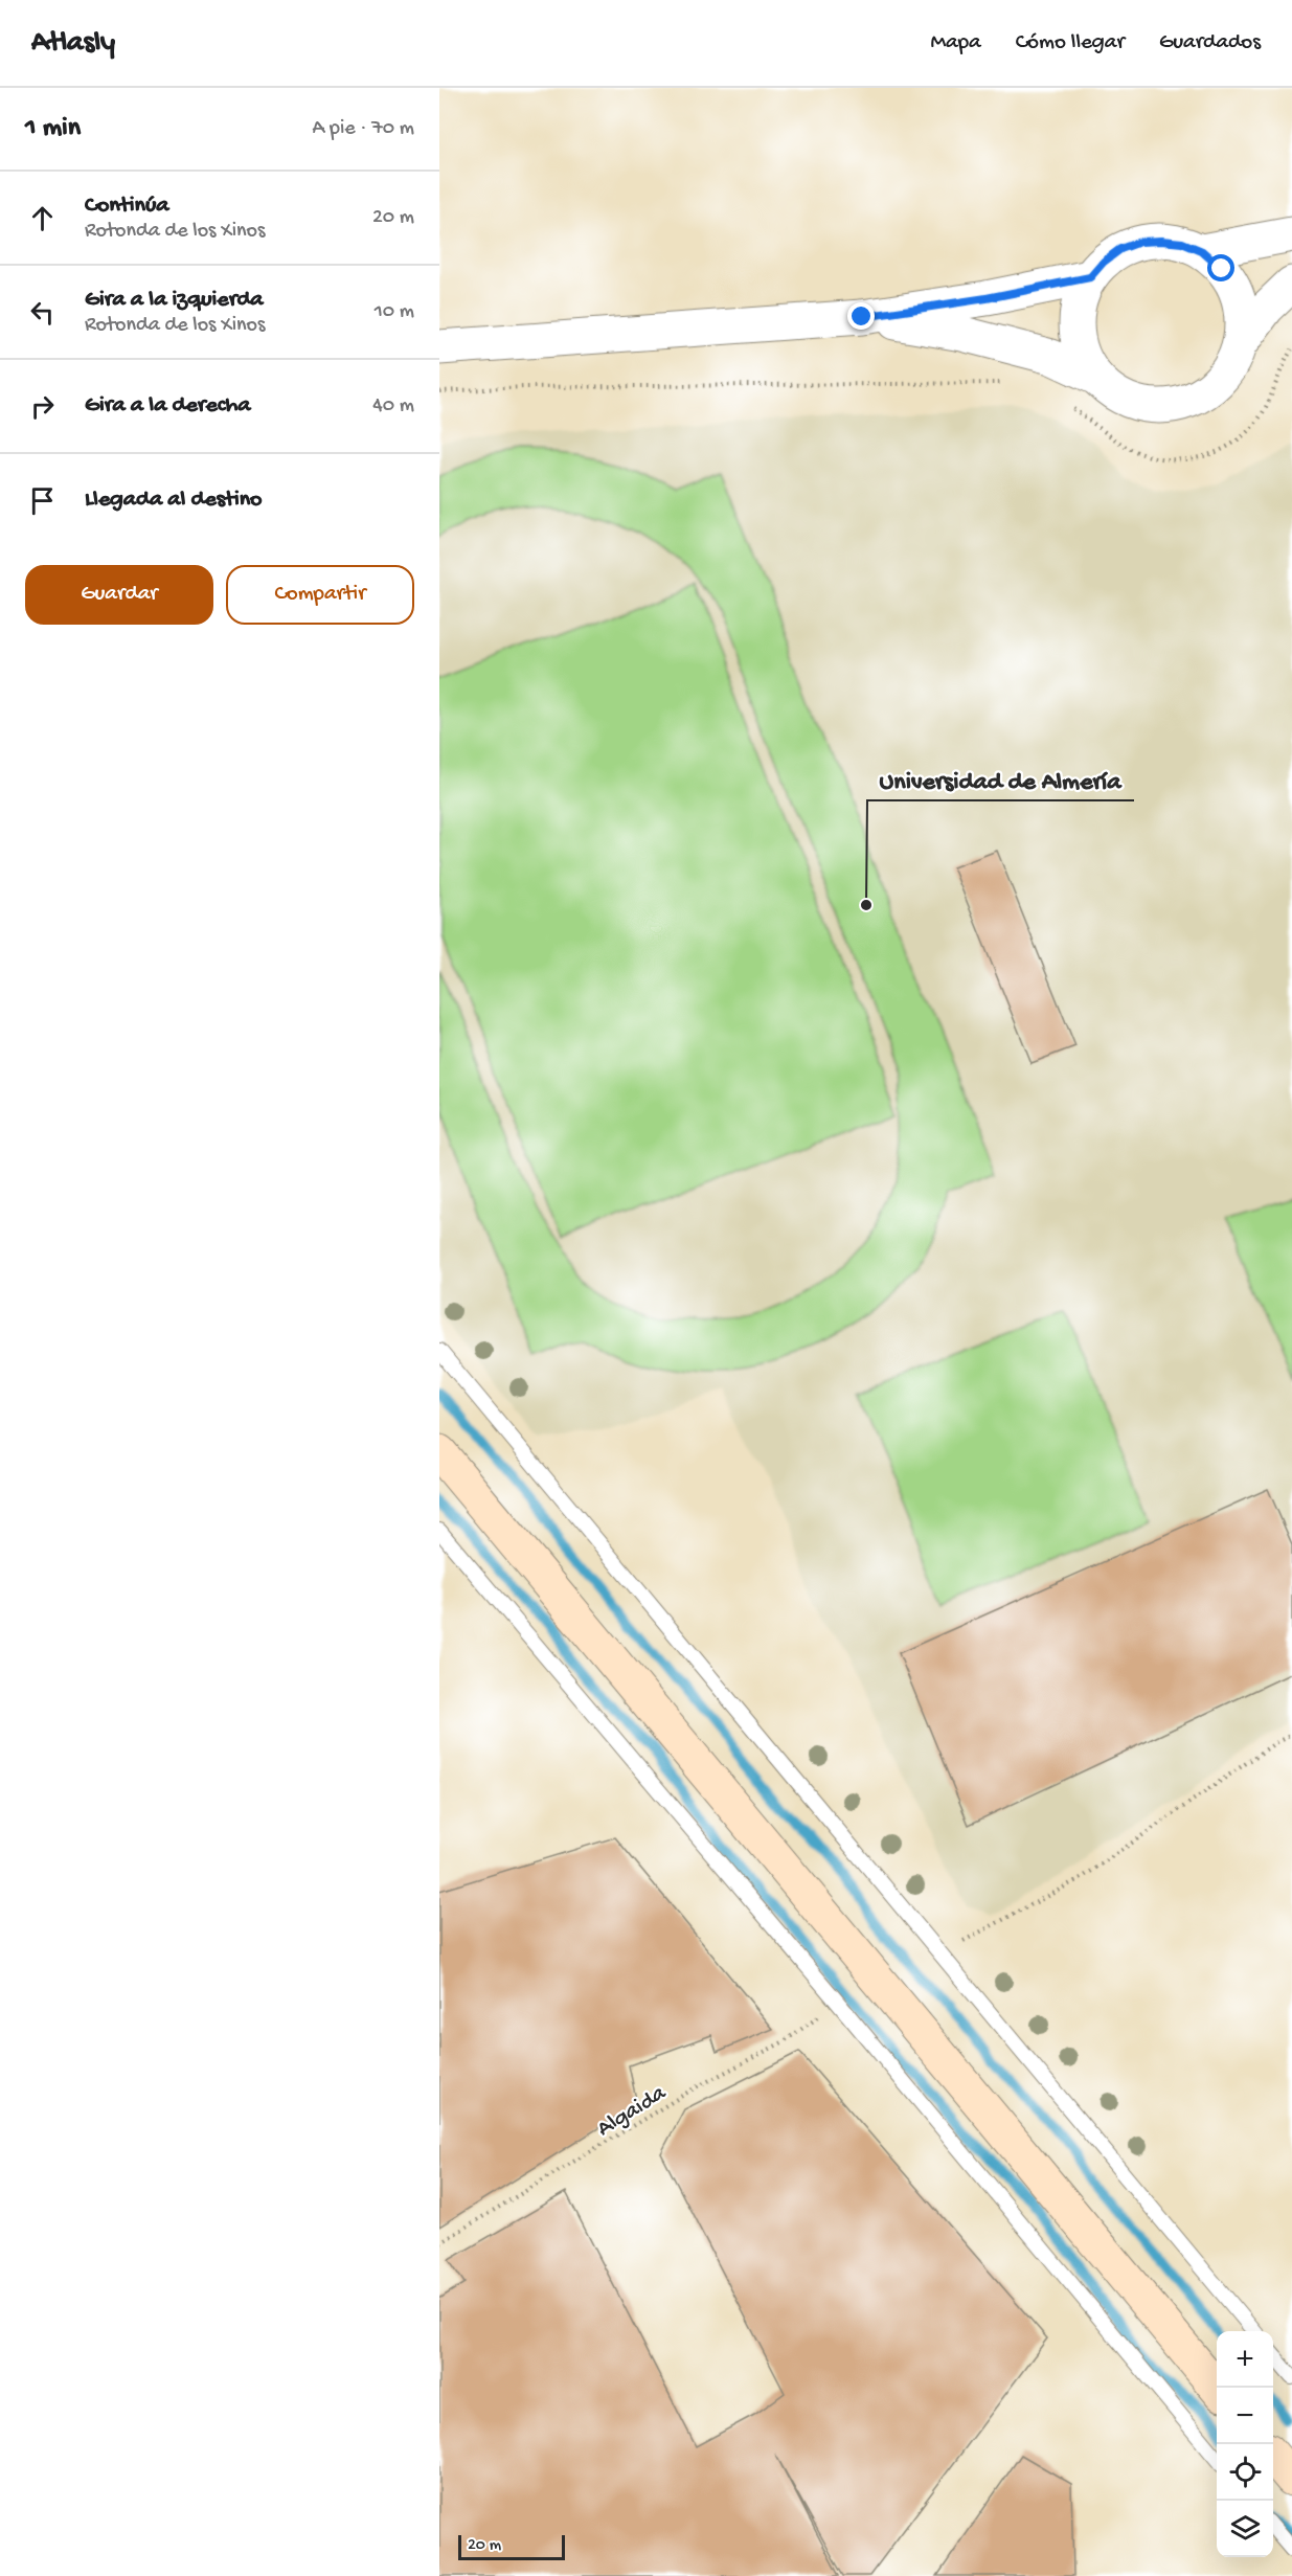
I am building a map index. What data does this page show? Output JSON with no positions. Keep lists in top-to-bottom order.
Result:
{
  "streets": {
    "path": ["Algaida"]
  },
  "places": ["Universidad de Almería"],
  "scale_bar": "20 m",
  "page": {
    "header": "Atlasly",
    "nav": ["Mapa", "Cómo llegar", "Guardados"],
    "heading": ["1 min", "A pie · 70 m"],
    "list": [
      ["Continúa", "Rotonda de los Xinos", "20 m"],
      ["Gira a la izquierda", "Rotonda de los Xinos", "10 m"],
      ["Gira a la derecha", "40 m"],
      "Llegada al destino"
    ],
    "buttons": ["Guardar", "Compartir"],
    "map_buttons": ["+", "−"],
    "scale": "20 m"
  }
}
